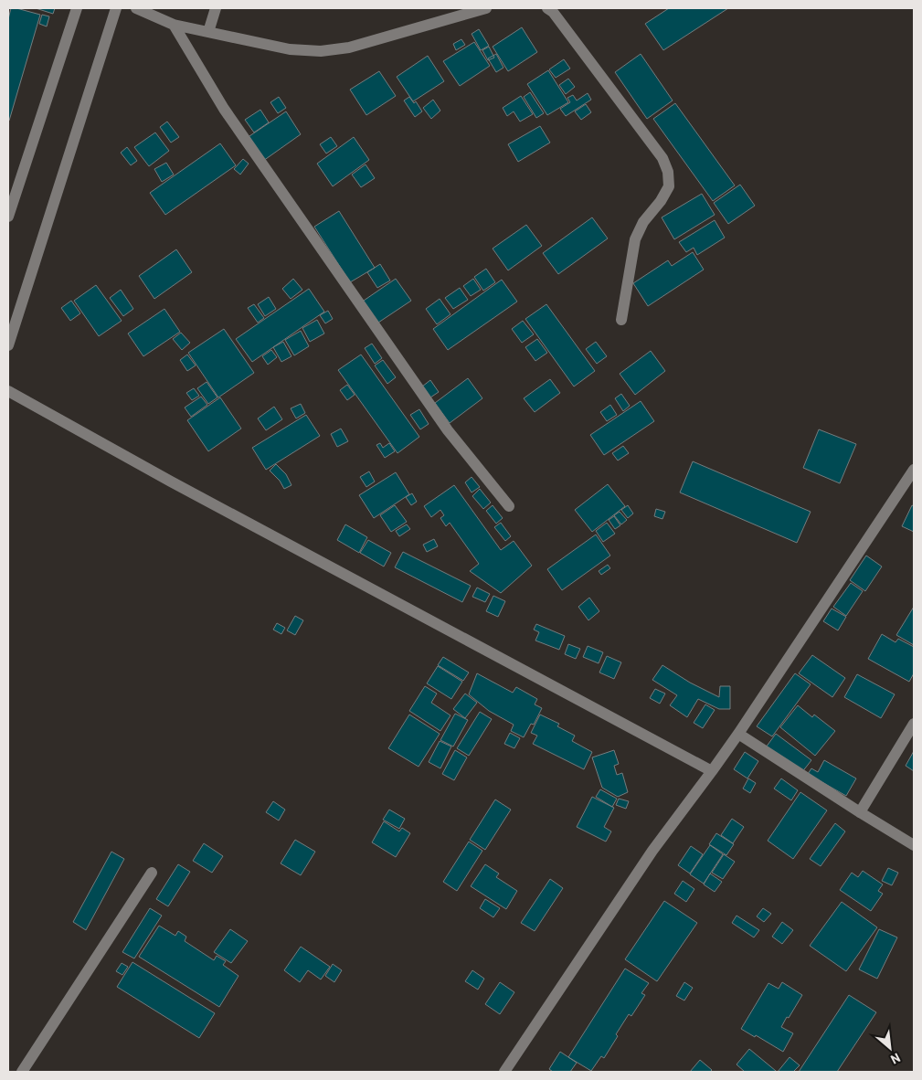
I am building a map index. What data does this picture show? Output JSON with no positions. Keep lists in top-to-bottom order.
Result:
{
  "north": "bottom right"
}
